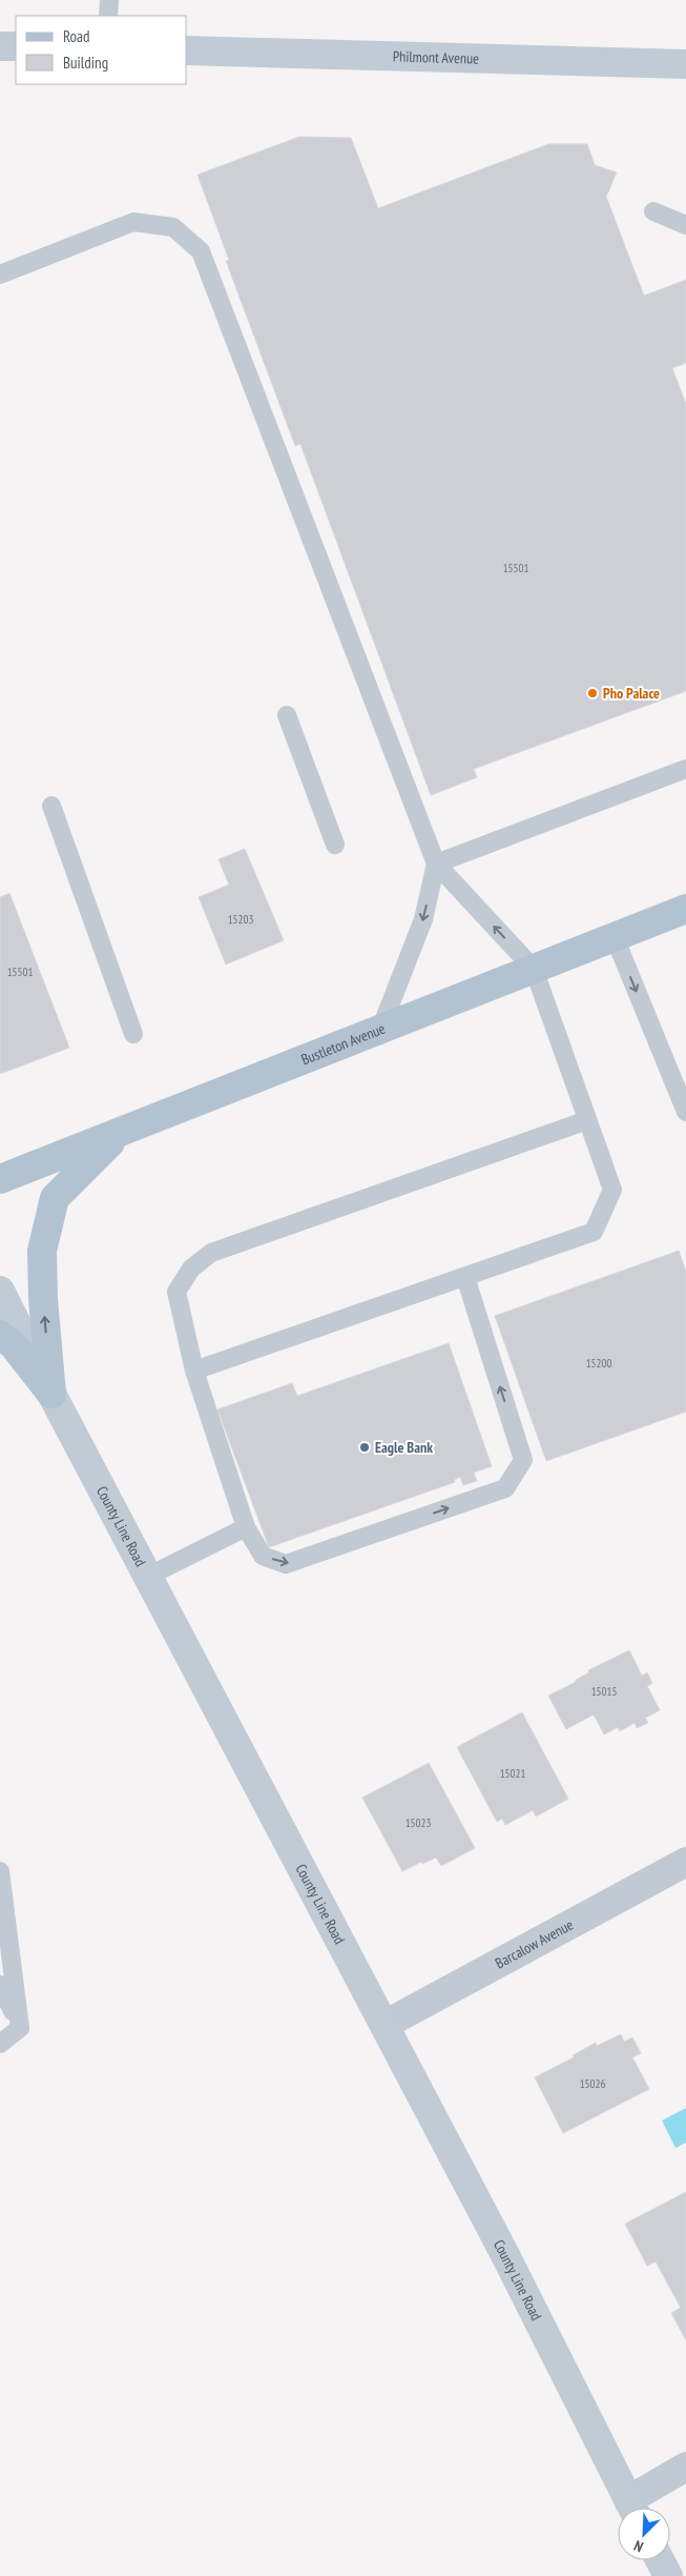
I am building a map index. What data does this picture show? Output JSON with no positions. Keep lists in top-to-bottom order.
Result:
{
  "streets": {
    "main road": ["Philmont Avenue", "Bustleton Avenue", "County Line Road"],
    "street": ["Barcalow Avenue"]
  },
  "crossings": [
    ["County Line Road", "Barcalow Avenue"]
  ],
  "places": ["Pho Palace", "Eagle Bank"],
  "house_numbers": [
    "15501",
    "15203",
    "15501",
    "15200",
    "15015",
    "15021",
    "15023",
    "15026"
  ],
  "legend": ["Road", "Building"],
  "north": "bottom left"
}
